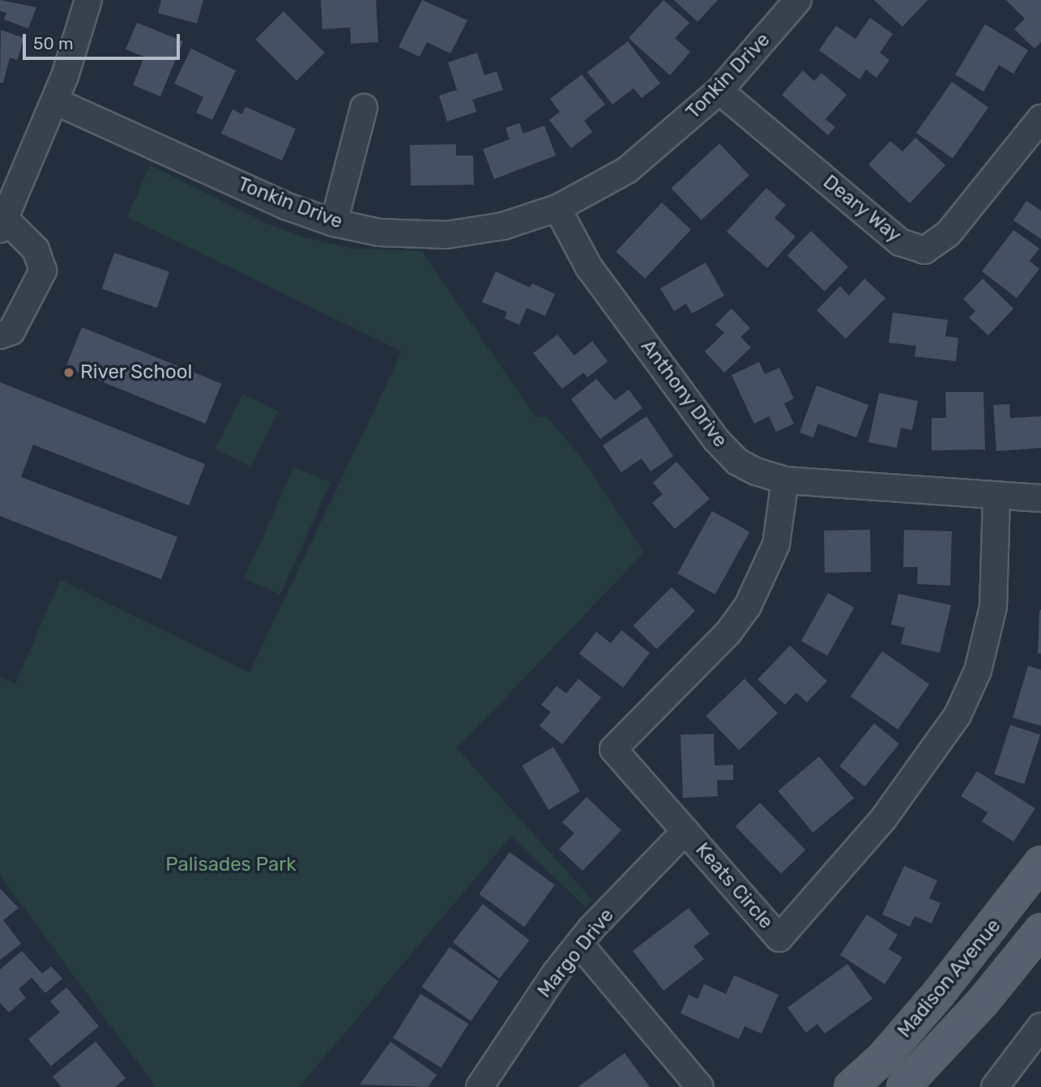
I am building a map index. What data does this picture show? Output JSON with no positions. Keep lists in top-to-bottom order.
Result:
{
  "streets": {
    "main road": ["Madison Avenue"],
    "street": [
      "Tonkin Drive",
      "Deary Way",
      "Anthony Drive",
      "Keats Circle",
      "Margo Drive"
    ]
  },
  "crossings": [
    ["Tonkin Drive", "Deary Way"],
    ["Tonkin Drive", "Anthony Drive"],
    ["Anthony Drive", "Keats Circle"],
    ["Keats Circle", "Margo Drive"]
  ],
  "parks": ["Palisades Park"],
  "places": ["River School"],
  "scale_bar": "50 m"
}
